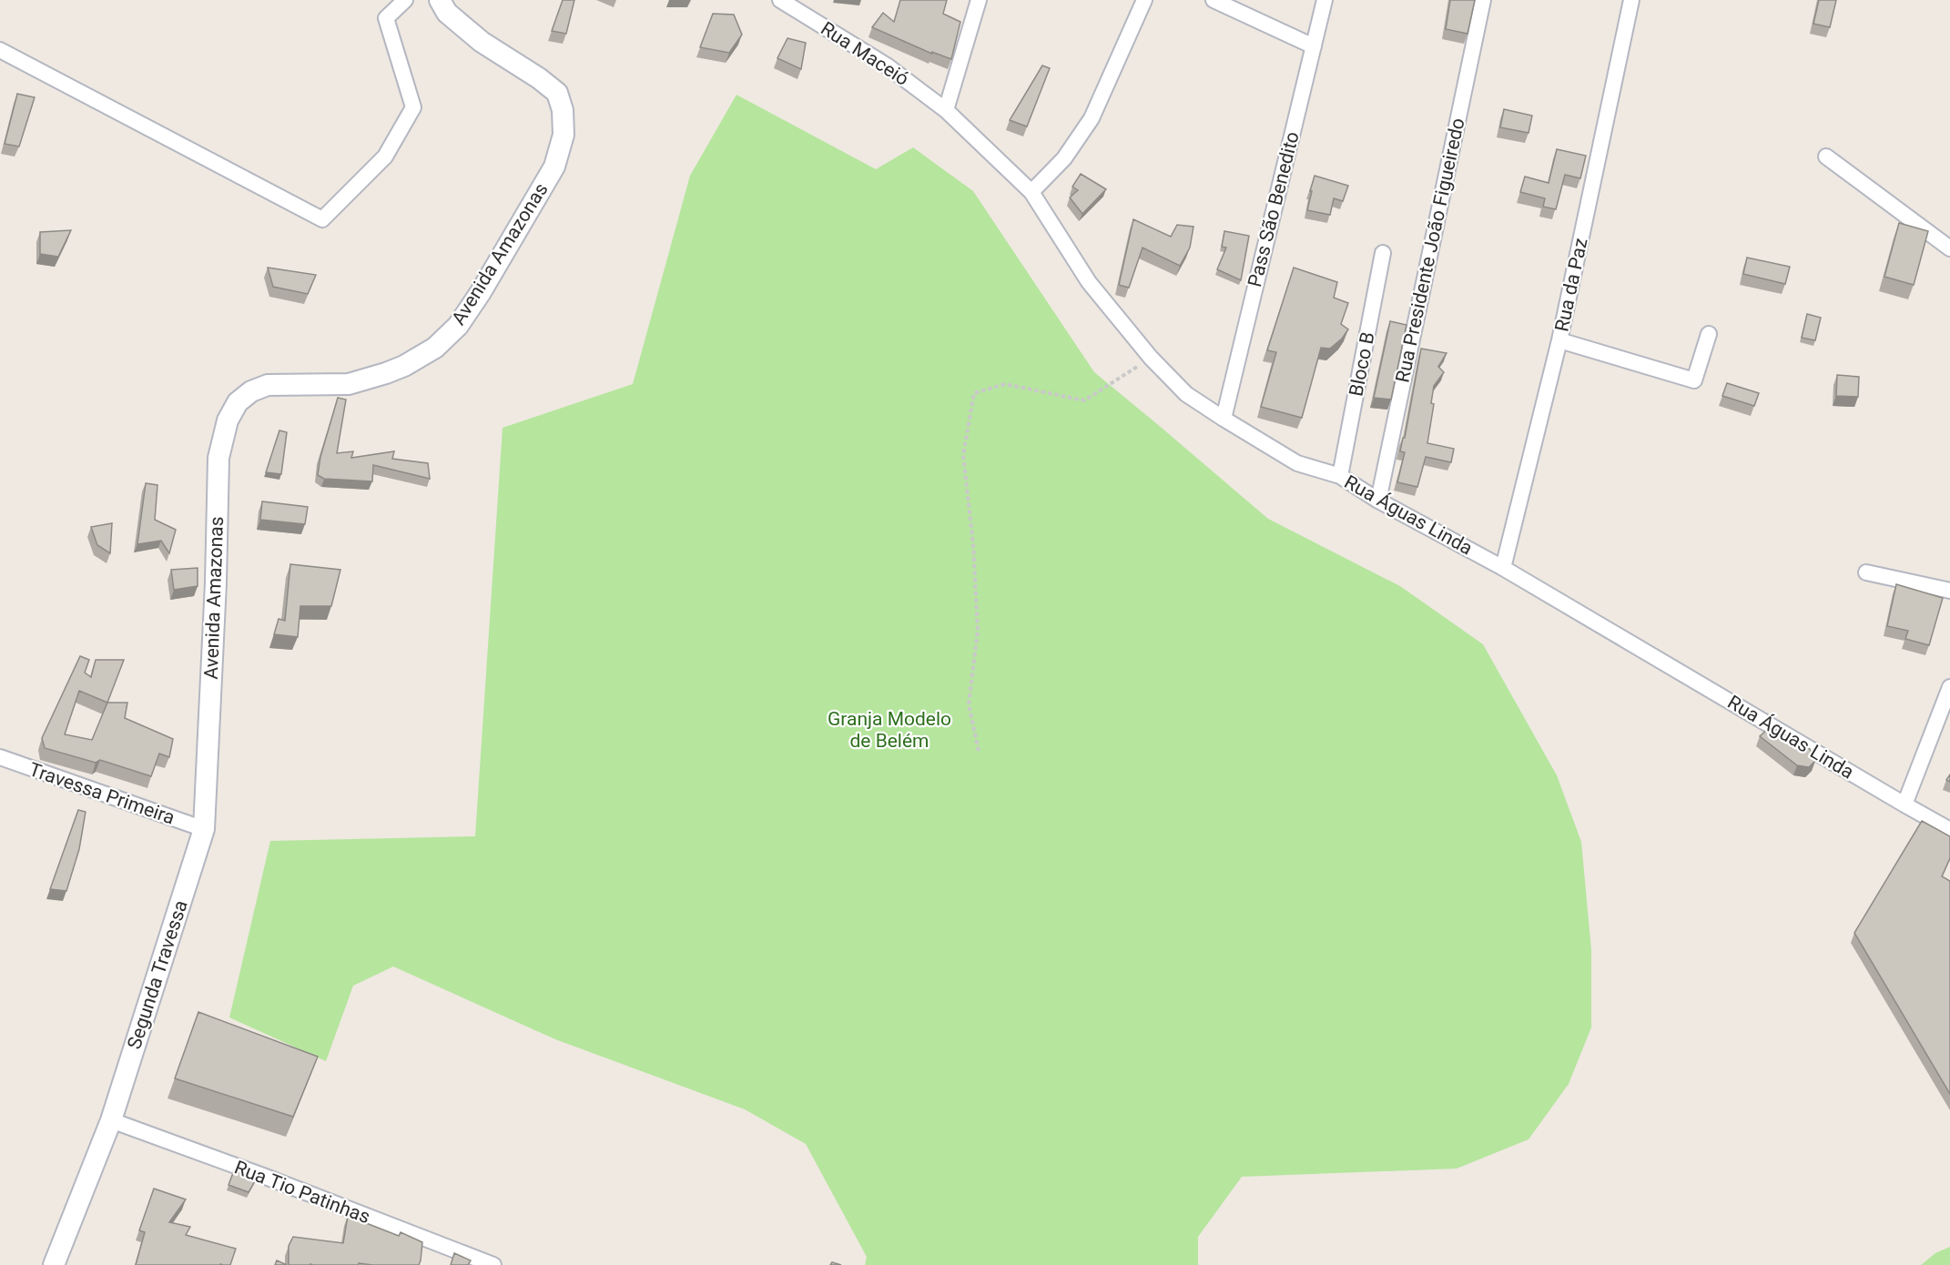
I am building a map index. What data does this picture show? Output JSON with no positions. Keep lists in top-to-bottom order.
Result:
{
  "streets": {
    "street": [
      "Rua Maceió",
      "Pass São Benedito",
      "Rua Presidente João Figueiredo",
      "Avenida Amazonas",
      "Rua da Paz",
      "Bloco B",
      "Rua Águas Linda",
      "Travessa Primeira",
      "Segunda Travessa",
      "Rua Tio Patinhas"
    ]
  },
  "crossings": [
    ["Rua Maceió", "Rua Águas Linda"],
    ["Pass São Benedito", "Rua Águas Linda"],
    ["Rua Presidente João Figueiredo", "Rua Águas Linda"],
    ["Avenida Amazonas", "Travessa Primeira"],
    ["Avenida Amazonas", "Segunda Travessa"],
    ["Rua da Paz", "Rua Águas Linda"],
    ["Bloco B", "Rua Águas Linda"],
    ["Travessa Primeira", "Segunda Travessa"],
    ["Segunda Travessa", "Rua Tio Patinhas"]
  ],
  "parks": ["Granja Modelo de Belém"]
}
